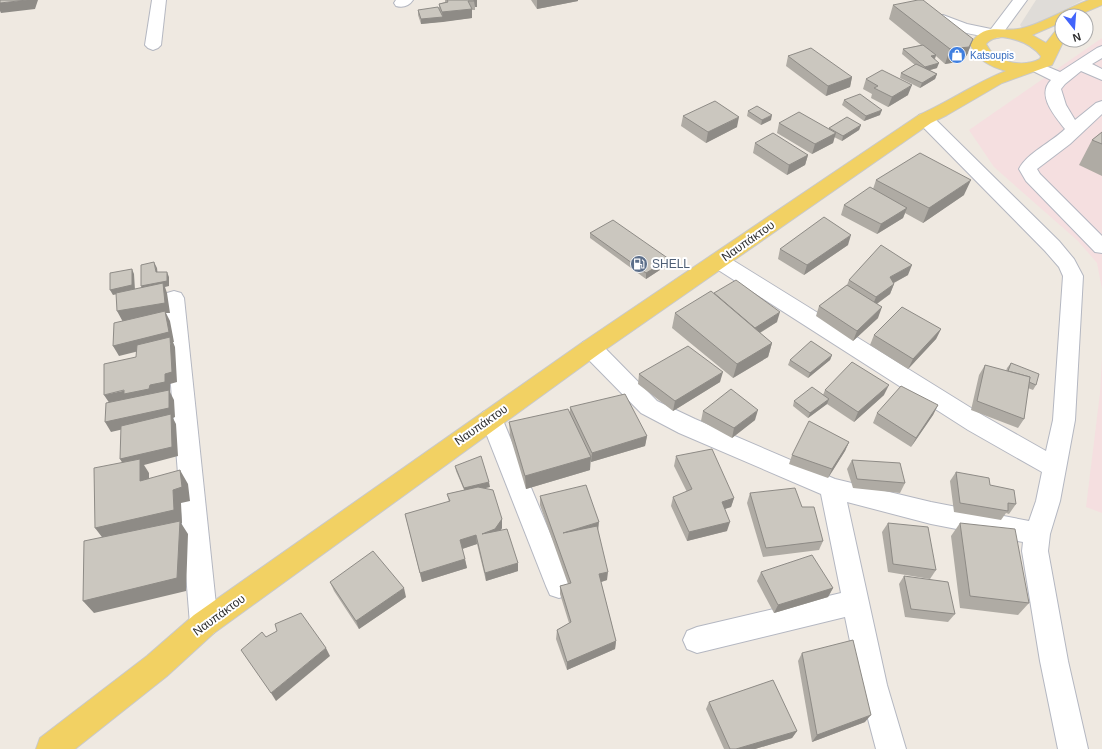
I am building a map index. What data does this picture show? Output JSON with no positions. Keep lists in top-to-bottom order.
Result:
{
  "streets": {
    "main road": ["Ναυπάκτου"]
  },
  "places": {
    "shop": ["Katsoupis"],
    "fuel station": ["SHELL"]
  },
  "north": "bottom"
}
